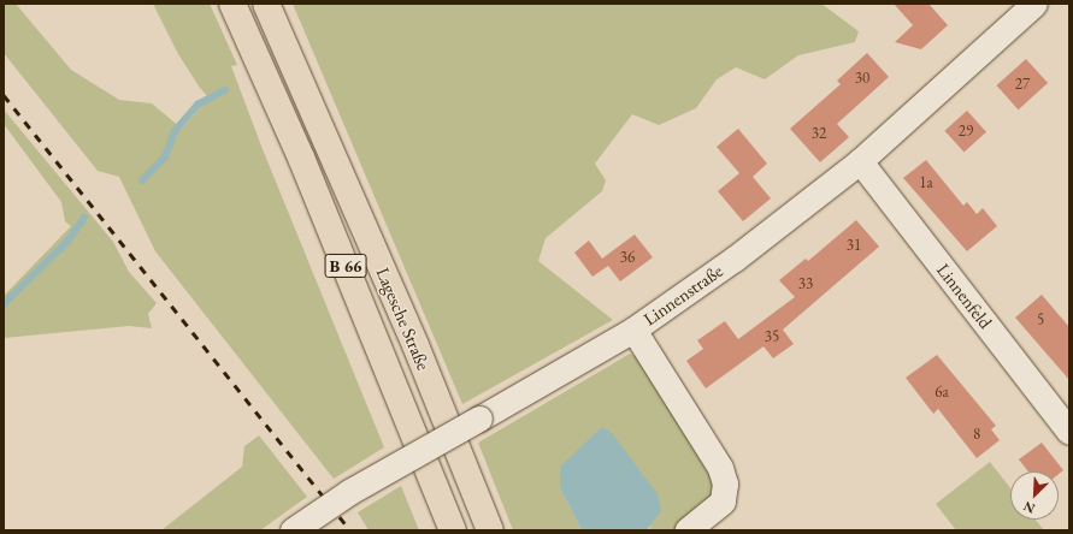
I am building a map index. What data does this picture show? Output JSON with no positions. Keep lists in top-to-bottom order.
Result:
{
  "streets": {
    "highway": ["B 66", "Lagesche Straße"],
    "street": ["Linnenstraße", "Linnenfeld"]
  },
  "crossings": [
    ["Linnenstraße", "Linnenfeld"]
  ],
  "house_numbers": [
    "30",
    "27",
    "29",
    "32",
    "1a",
    "31",
    "36",
    "33",
    "5",
    "35",
    "6a",
    "8"
  ],
  "north": "bottom left"
}
